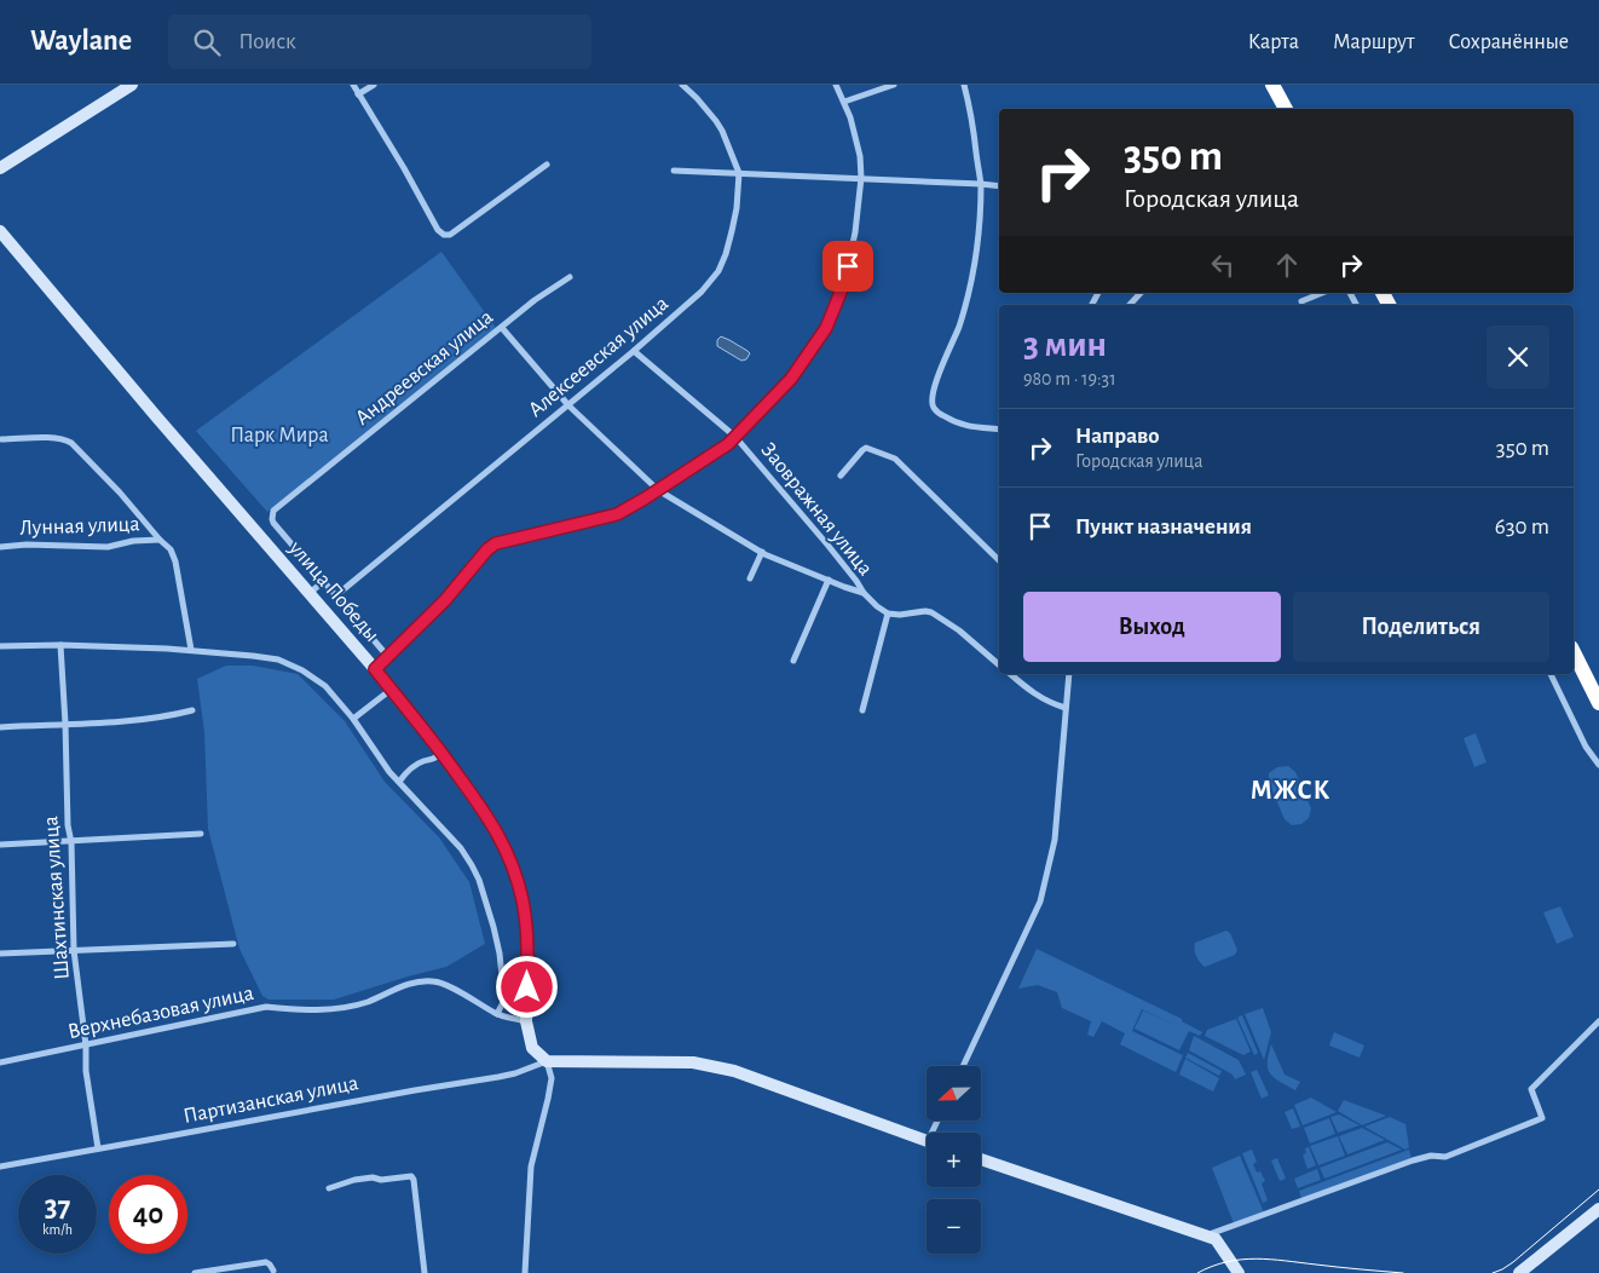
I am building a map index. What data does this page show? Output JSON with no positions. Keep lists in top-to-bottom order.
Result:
{
  "streets": {
    "street": [
      "Алексеевская улица",
      "Андреевская улица",
      "Заовражная улица",
      "Лунная улица",
      "улица Победы",
      "Шахтинская улица",
      "Верхнебазовая улица",
      "Партизанская улица"
    ]
  },
  "crossings": [
    ["Алексеевская улица", "Заовражная улица"],
    ["улица Победы", "Верхнебазовая улица"],
    ["улица Победы", "Партизанская улица"],
    ["Шахтинская улица", "Верхнебазовая улица"],
    ["Шахтинская улица", "Партизанская улица"]
  ],
  "districts": ["МЖСК"],
  "parks": ["Парк Мира"],
  "north": "left",
  "page": {
    "header": "Waylane",
    "search": "Поиск",
    "nav": ["Карта", "Маршрут", "Сохранённые"],
    "turn": ["350 m", "Городская улица"],
    "heading": ["3 мин", "980 m · 19:31"],
    "list": [
      {
        "name": "Направо",
        "note": "Городская улица",
        "value": "350 m"
      },
      {
        "name": "Пункт назначения",
        "value": "630 m"
      }
    ],
    "buttons": ["Выход", "Поделиться"],
    "map_buttons": ["+", "−"],
    "speed": "37 km/h",
    "limit": "40"
  }
}
